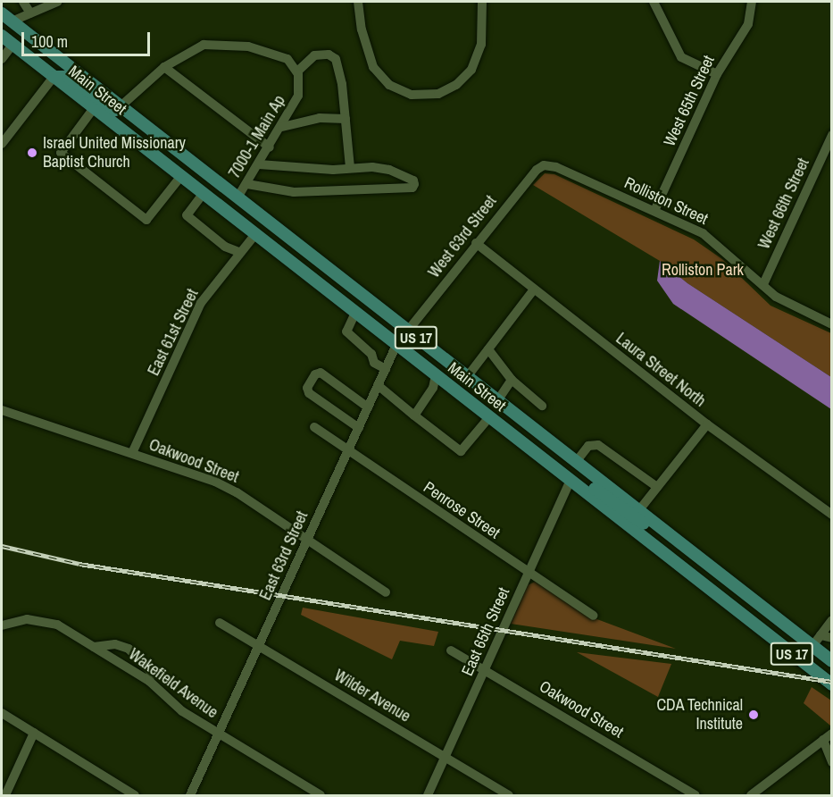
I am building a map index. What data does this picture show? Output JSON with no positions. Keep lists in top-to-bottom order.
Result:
{
  "streets": {
    "main road": ["Main Street", "US 17"],
    "street": [
      "West 65th Street",
      "7000-1 Main Ap",
      "Rolliston Street",
      "West 66th Street",
      "West 63rd Street",
      "East 61st Street",
      "Laura Street North",
      "Oakwood Street",
      "Penrose Street",
      "East 63rd Street",
      "East 65th Street",
      "Wakefield Avenue",
      "Wilder Avenue"
    ]
  },
  "crossings": [
    ["Main Street", "7000-1 Main Ap"],
    ["Main Street", "West 63rd Street"],
    ["Main Street", "East 61st Street"],
    ["Main Street", "East 63rd Street"],
    ["Main Street", "East 65th Street"],
    ["West 65th Street", "Rolliston Street"],
    ["Rolliston Street", "West 66th Street"],
    ["Rolliston Street", "West 63rd Street"],
    ["West 63rd Street", "Laura Street North"],
    ["West 63rd Street", "East 63rd Street"],
    ["East 61st Street", "Oakwood Street"],
    ["Oakwood Street", "East 63rd Street"],
    ["Oakwood Street", "East 65th Street"],
    ["Penrose Street", "East 63rd Street"],
    ["Penrose Street", "East 65th Street"],
    ["East 63rd Street", "Wakefield Avenue"],
    ["East 63rd Street", "Wilder Avenue"],
    ["East 65th Street", "Wilder Avenue"]
  ],
  "parks": ["Rolliston Park"],
  "places": ["Israel United Missionary Baptist Church", "CDA Technical Institute"],
  "scale_bar": "100 m"
}
